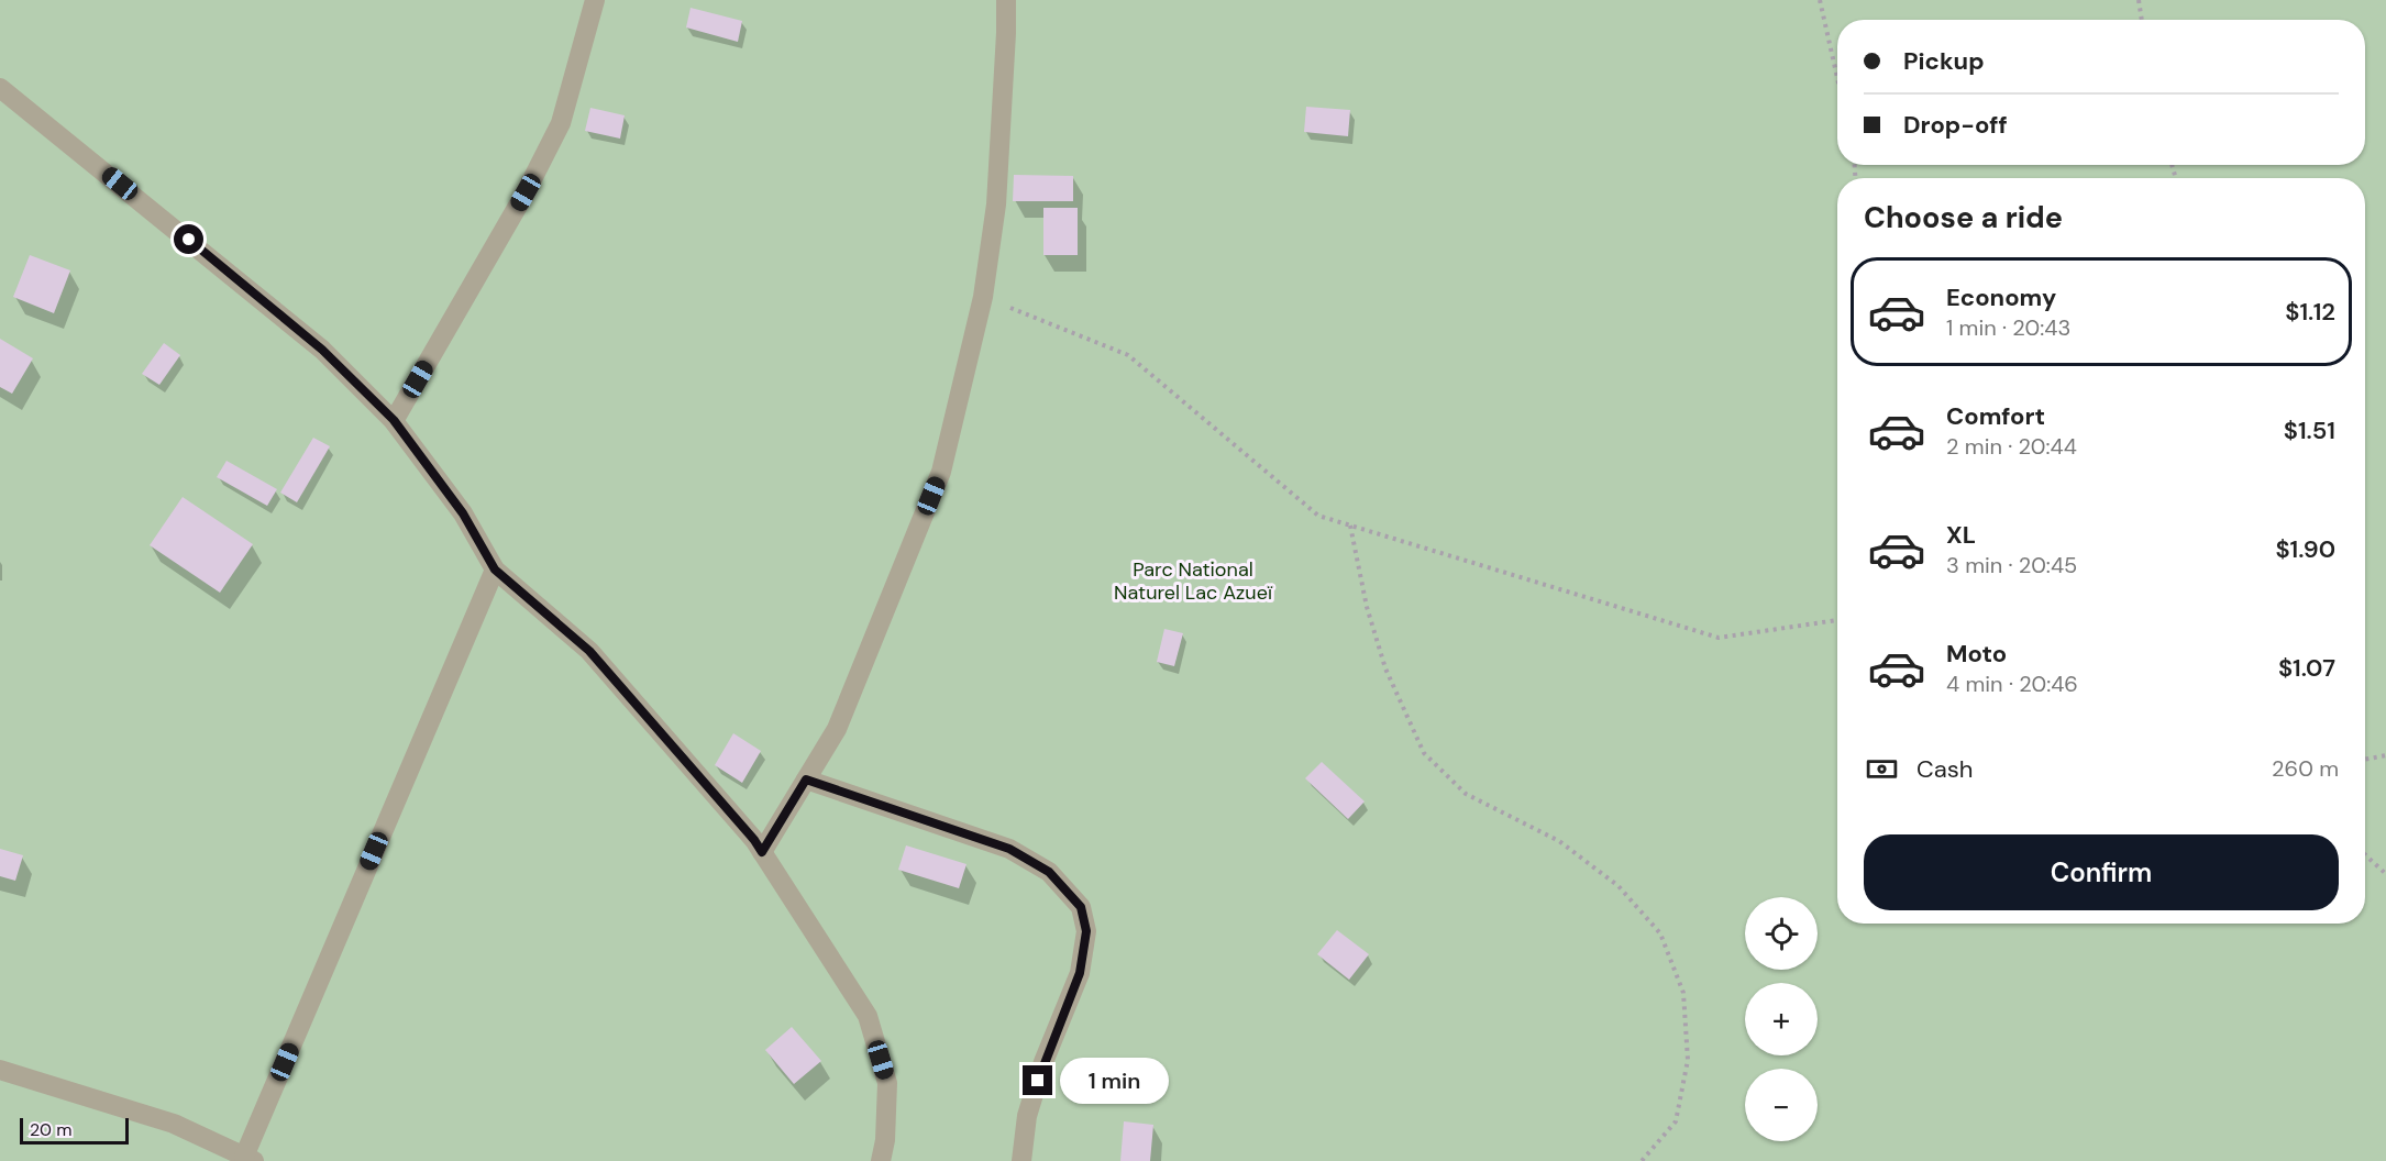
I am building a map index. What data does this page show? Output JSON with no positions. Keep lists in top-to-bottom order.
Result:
{
  "parks": ["Parc National Naturel Lac Azueï"],
  "scale_bar": "20 m",
  "page": {
    "banner": ["Pickup", "Drop-off"],
    "heading": "Choose a ride",
    "list": [
      {
        "name": "Economy",
        "note": "1 min · 20:43",
        "value": "$1.12"
      },
      {
        "name": "Comfort",
        "note": "2 min · 20:44",
        "value": "$1.51"
      },
      {
        "name": "XL",
        "note": "3 min · 20:45",
        "value": "$1.90"
      },
      {
        "name": "Moto",
        "note": "4 min · 20:46",
        "value": "$1.07"
      }
    ],
    "pay": ["Cash", "260 m"],
    "buttons": "Confirm",
    "map_buttons": ["+", "−"],
    "bubble": "1 min",
    "scale": "20 m"
  }
}
